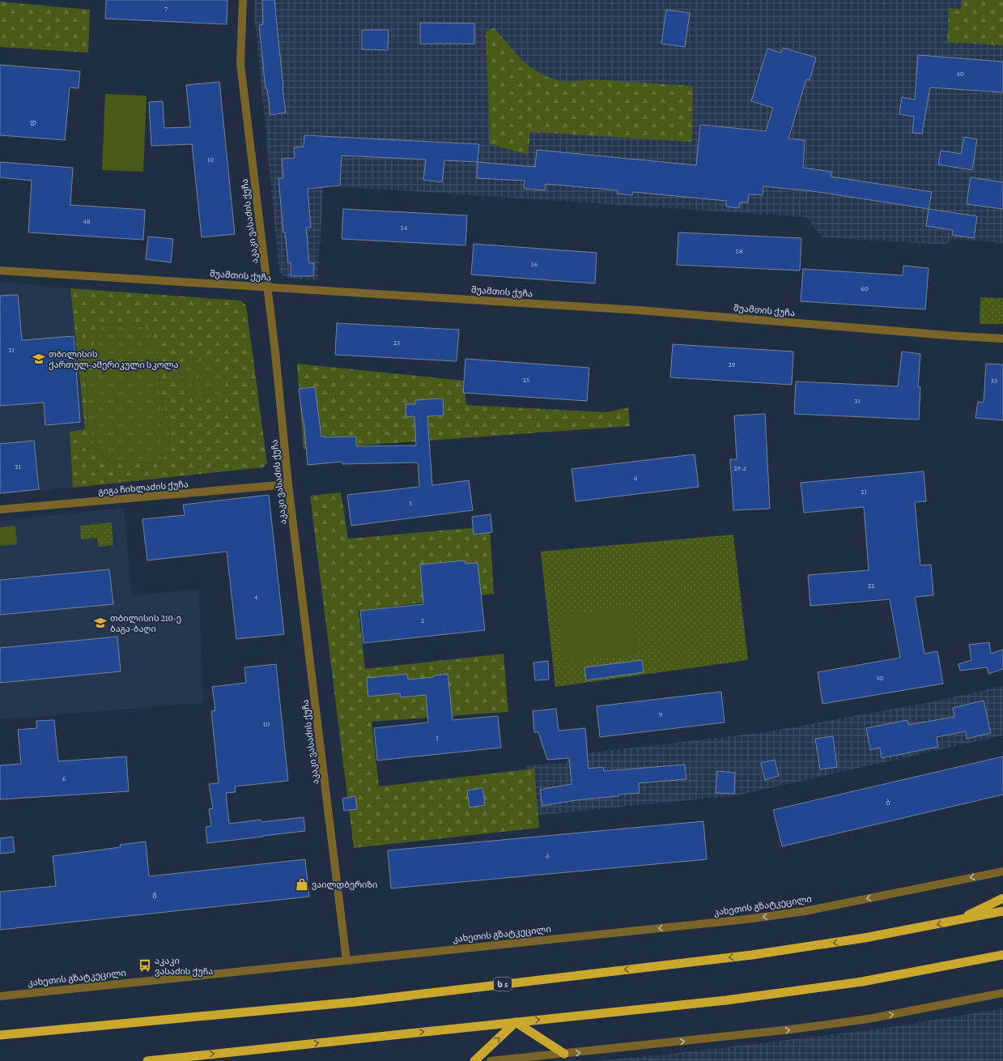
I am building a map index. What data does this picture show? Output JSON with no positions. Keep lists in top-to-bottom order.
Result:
{
  "streets": {
    "highway": ["ს 5"],
    "street": [
      "აკაკი ვასაძის ქუჩა",
      "შუამთის ქუჩა",
      "გიგა ჩიხლაძის ქუჩა",
      "კახეთის გზატკეცილი"
    ]
  },
  "crossings": [
    ["აკაკი ვასაძის ქუჩა", "შუამთის ქუჩა"],
    ["აკაკი ვასაძის ქუჩა", "გიგა ჩიხლაძის ქუჩა"],
    ["აკაკი ვასაძის ქუჩა", "კახეთის გზატკეცილი"]
  ],
  "one_way": ["კახეთის გზატკეცილი"],
  "places": {
    "school or university": ["თბილისის ქართულ-ამერიკული სკოლა", "თბილისის 210-ე ბაგა-ბაღი"],
    "shop": ["ვაილდბერიზი"],
    "bus stop": ["აკაკი ვასაძის ქუჩა"]
  },
  "house_numbers": [
    "7",
    "40",
    "დ",
    "10",
    "48",
    "54",
    "58",
    "56",
    "60",
    "23",
    "21",
    "29",
    "25",
    "33",
    "31",
    "21",
    "29 ა",
    "6",
    "21",
    "3",
    "22",
    "4",
    "2",
    "10",
    "9",
    "10",
    "1",
    "6",
    "ბ",
    "ა",
    "გ"
  ]
}
